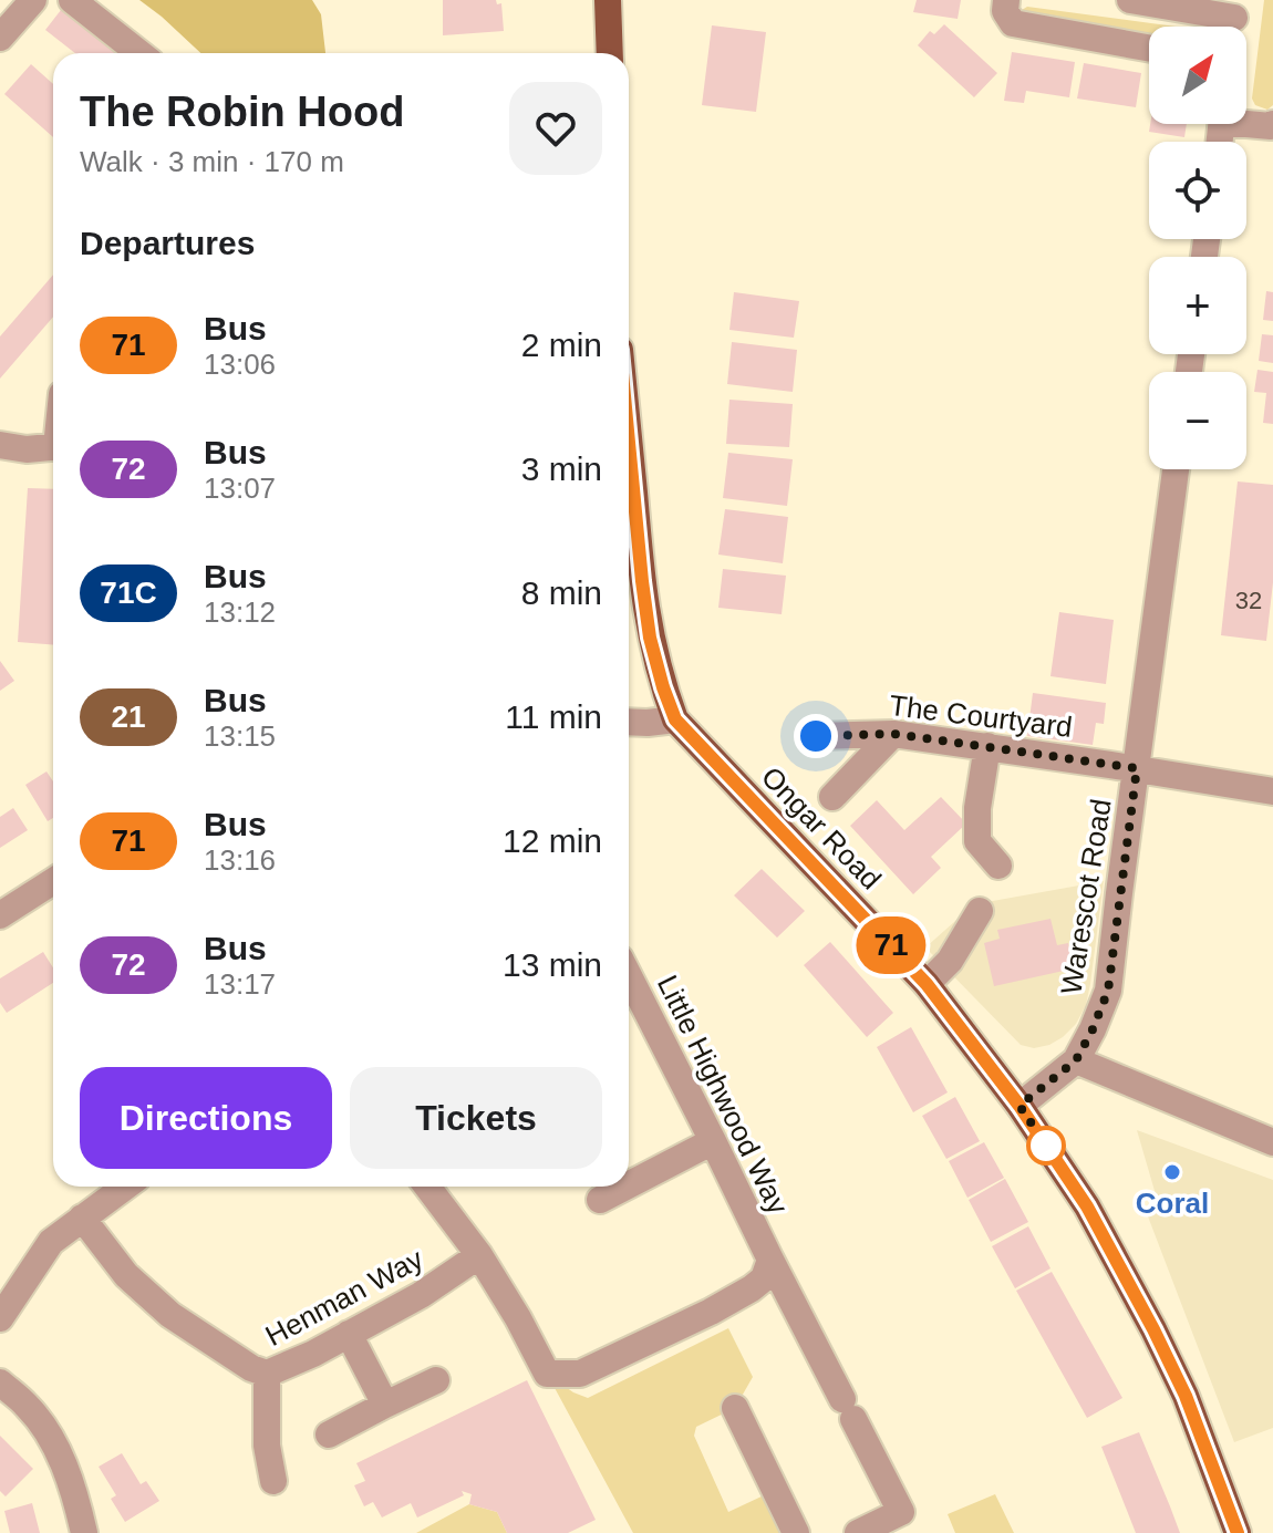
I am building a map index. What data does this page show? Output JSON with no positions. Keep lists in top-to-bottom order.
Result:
{
  "streets": {
    "main road": ["Ongar Road"],
    "street": [
      "The Courtyard",
      "Warescot Road",
      "Little Highwood Way",
      "Henman Way"
    ]
  },
  "crossings": [
    ["The Courtyard", "Warescot Road"],
    ["Ongar Road", "Warescot Road"],
    ["Little Highwood Way", "Henman Way"]
  ],
  "places": ["Coral"],
  "lines": ["bus line 71"],
  "house_numbers": ["32"],
  "north": "top right",
  "page": {
    "on_map": "71",
    "map_buttons": ["+", "−"],
    "heading": [
      ["The Robin Hood", "Walk · 3 min · 170 m"],
      "Departures"
    ],
    "list": [
      {
        "mark": "71",
        "name": "Bus",
        "note": "13:06",
        "value": "2 min"
      },
      {
        "mark": "72",
        "name": "Bus",
        "note": "13:07",
        "value": "3 min"
      },
      {
        "mark": "71C",
        "name": "Bus",
        "note": "13:12",
        "value": "8 min"
      },
      {
        "mark": "21",
        "name": "Bus",
        "note": "13:15",
        "value": "11 min"
      },
      {
        "mark": "71",
        "name": "Bus",
        "note": "13:16",
        "value": "12 min"
      },
      {
        "mark": "72",
        "name": "Bus",
        "note": "13:17",
        "value": "13 min"
      }
    ],
    "buttons": ["Directions", "Tickets"]
  }
}
